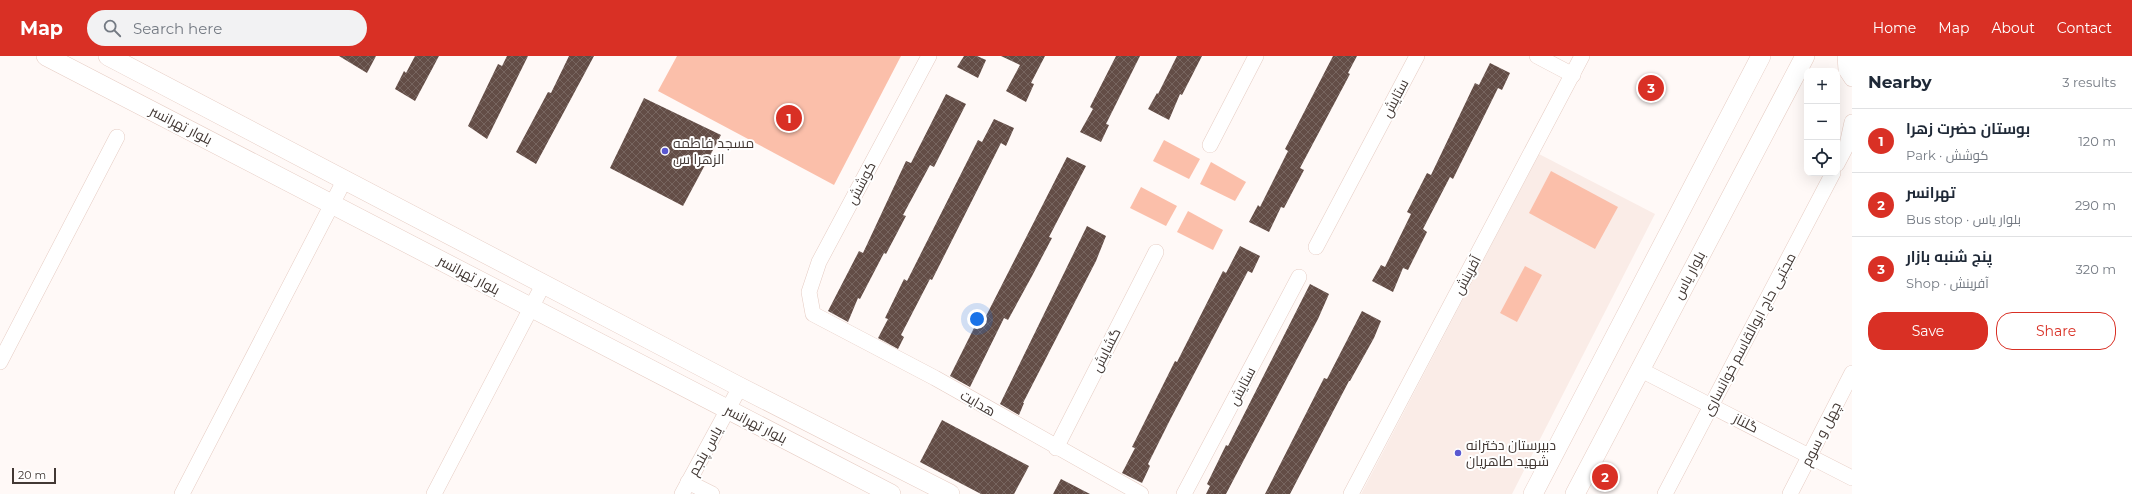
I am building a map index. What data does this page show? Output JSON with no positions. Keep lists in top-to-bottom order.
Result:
{
  "streets": {
    "main road": ["بلوار تهرانسر", "بلوار یاس"],
    "street": [
      "ستایش",
      "کوشش",
      "آفرینش",
      "مجتبی حاج ابوالقاسم خوانساری",
      "گشایش",
      "هدایت",
      "گلناز",
      "چهل و سوم",
      "یاس پنجم"
    ]
  },
  "crossings": [
    ["بلوار تهرانسر", "یاس پنجم"],
    ["کوشش", "هدایت"],
    ["بلوار یاس", "گلناز"],
    ["مجتبی حاج ابوالقاسم خوانساری", "گلناز"],
    ["گشایش", "هدایت"],
    ["گلناز", "چهل و سوم"]
  ],
  "places": ["مسجد فاطمه الزهرا س", "دبیرستان دخترانه شهید طاهریان"],
  "scale_bar": "20 m",
  "page": {
    "header": "Map",
    "search": "Search here",
    "nav": [
      "Home",
      "Map",
      "About",
      "Contact"
    ],
    "heading": ["Nearby", "3 results"],
    "map_buttons": ["+", "−"],
    "pins": ["3", "1", "2"],
    "list": [
      {
        "mark": "1",
        "name": "بوستان حضرت زهرا",
        "note": "Park · کوشش",
        "value": "120 m"
      },
      {
        "mark": "2",
        "name": "تهرانسر",
        "note": "Bus stop · بلوار یاس",
        "value": "290 m"
      },
      {
        "mark": "3",
        "name": "پنج شنبه بازار",
        "note": "Shop · آفرینش",
        "value": "320 m"
      }
    ],
    "buttons": ["Save", "Share"],
    "scale": "20 m"
  }
}
